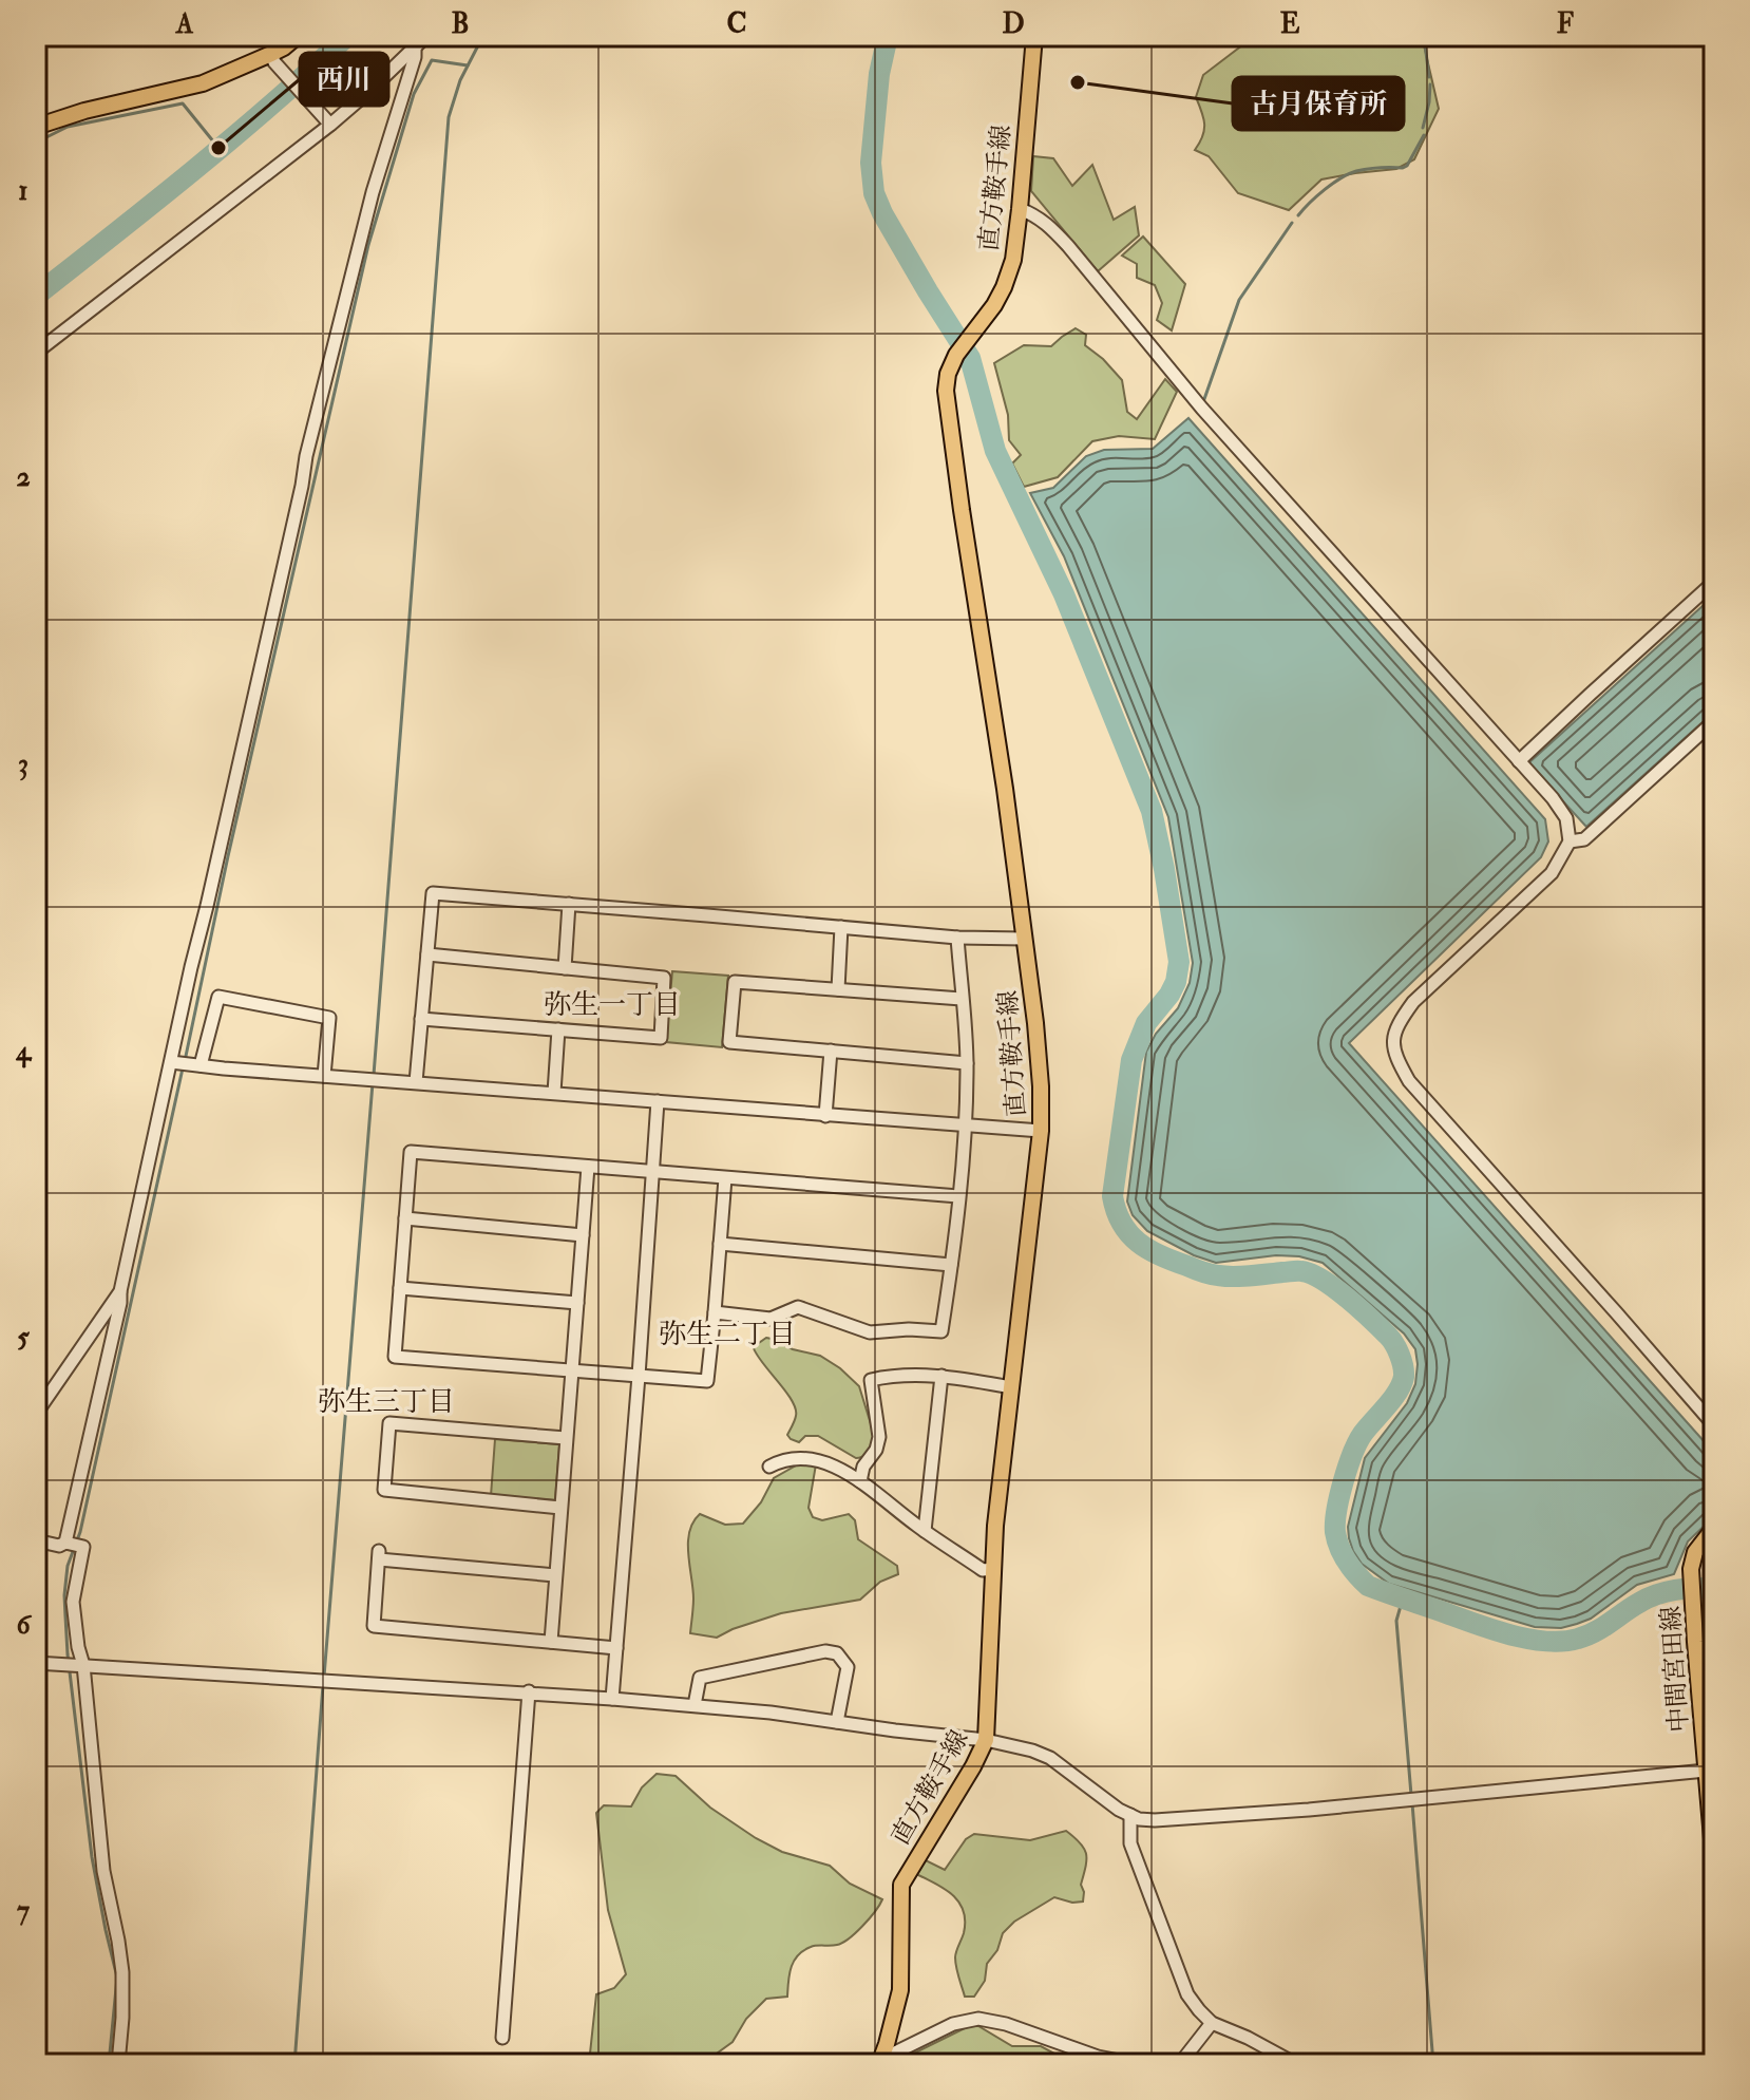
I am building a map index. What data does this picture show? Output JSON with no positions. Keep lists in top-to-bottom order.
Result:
{
  "streets": {
    "main road": ["直方鞍手線", "中間宮田線"]
  },
  "districts": ["弥生一丁目", "弥生二丁目", "弥生三丁目"],
  "places": ["古月保育所", "西川"],
  "grid": {
    "columns": [
      "A",
      "B",
      "C",
      "D",
      "E",
      "F"
    ],
    "rows": [
      "1",
      "2",
      "3",
      "4",
      "5",
      "6",
      "7"
    ]
  }
}
